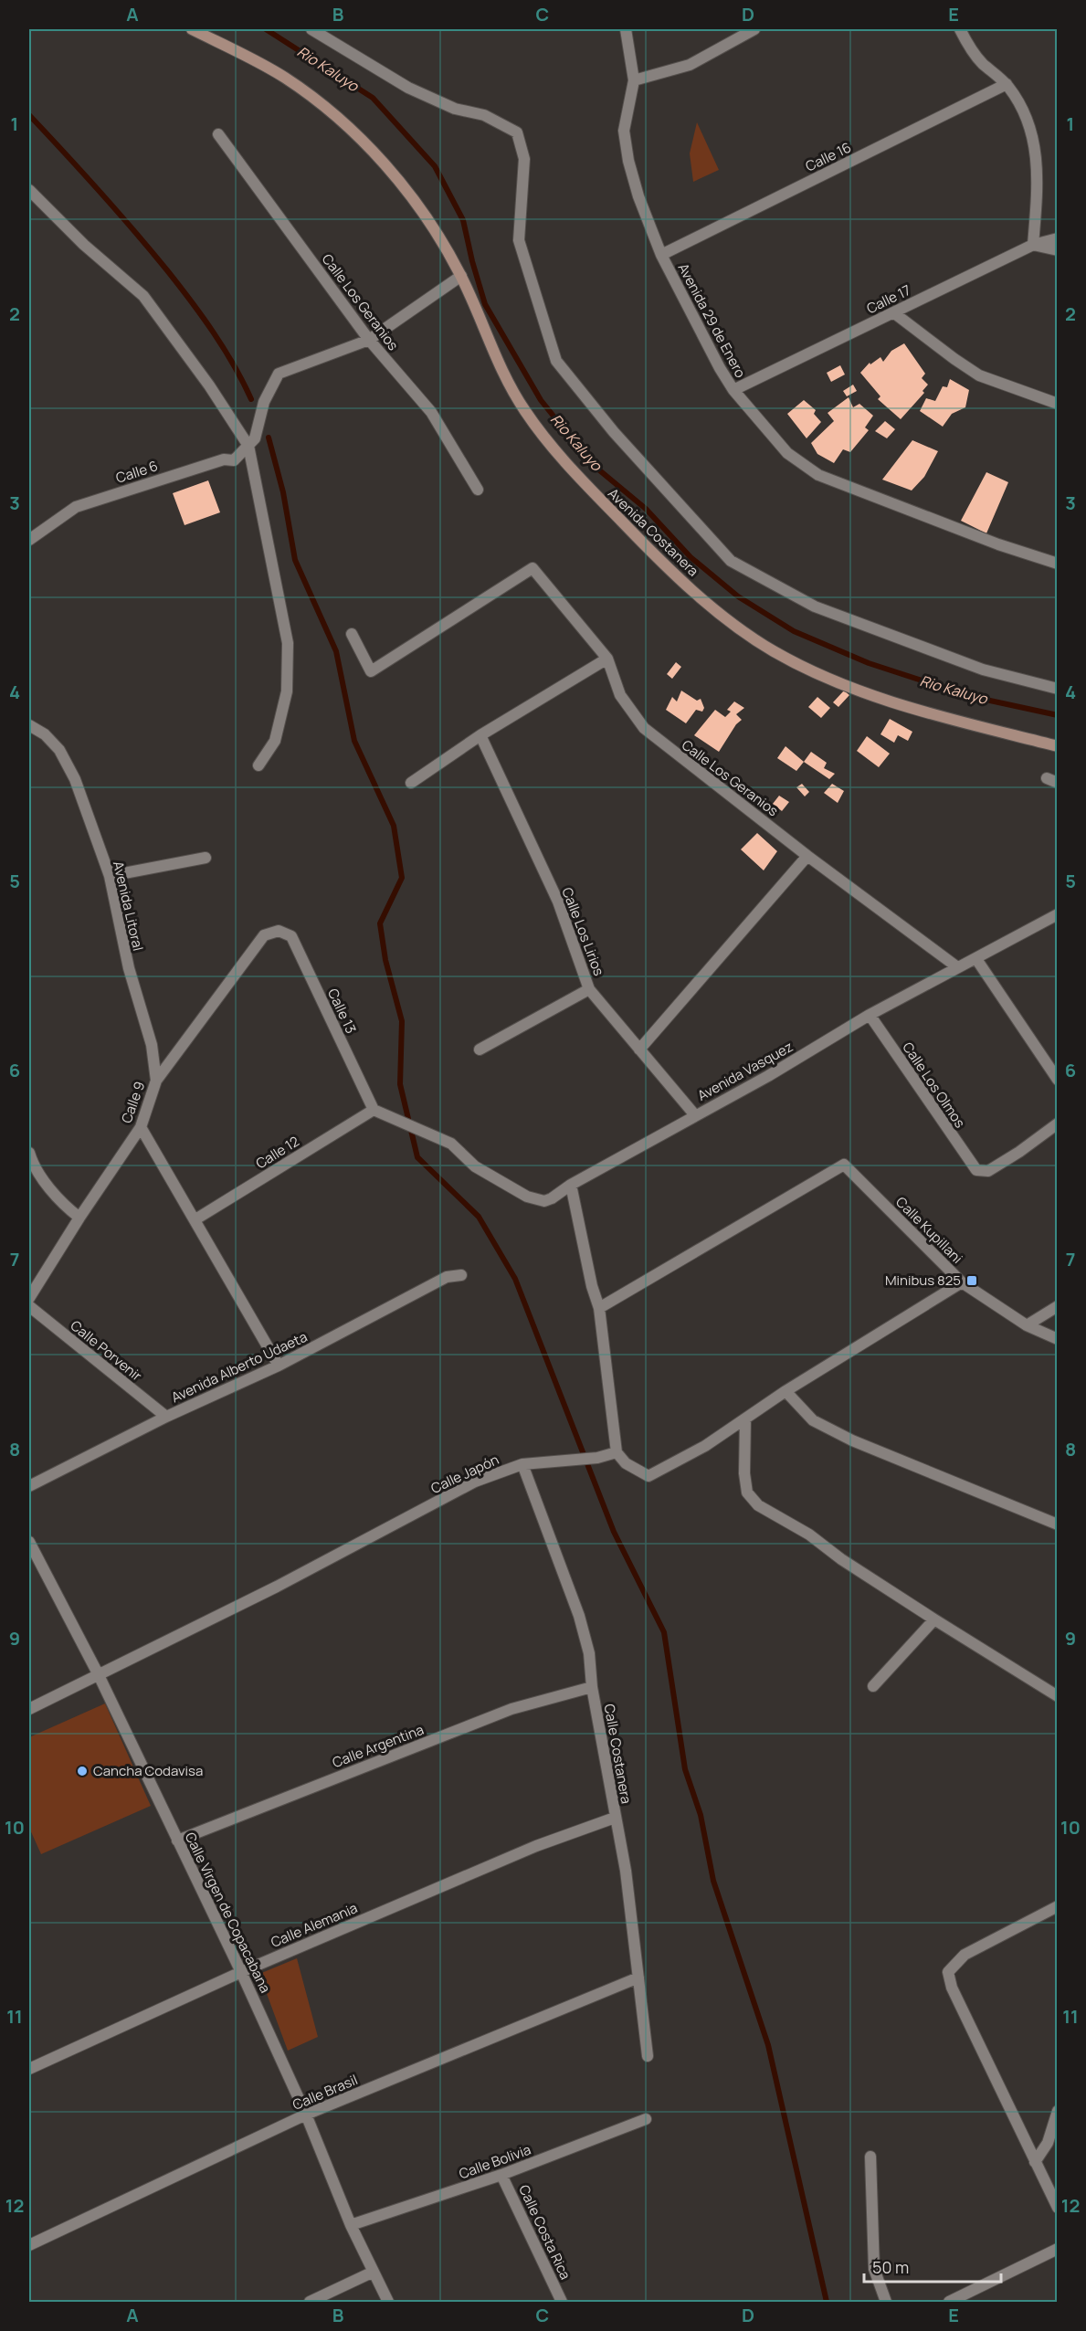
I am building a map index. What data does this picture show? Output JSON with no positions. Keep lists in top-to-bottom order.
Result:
{
  "streets": {
    "main road": ["Avenida Costanera"],
    "street": [
      "Calle 16",
      "Calle 17",
      "Calle Los Geranios",
      "Avenida 29 de Enero",
      "Calle 6",
      "Avenida Litoral",
      "Calle Los Lirios",
      "Calle 13",
      "Avenida Vasquez",
      "Calle Los Olmos",
      "Calle 9",
      "Calle 12",
      "Calle Kupillani",
      "Calle Porvenir",
      "Avenida Alberto Udaeta",
      "Calle Japón",
      "Calle Argentina",
      "Calle Costanera",
      "Calle Virgen de Copacabana",
      "Calle Alemania",
      "Calle Brasil",
      "Calle Bolivia",
      "Calle Costa Rica"
    ]
  },
  "crossings": [
    ["Calle 16", "Avenida 29 de Enero"],
    ["Calle 17", "Avenida 29 de Enero"],
    ["Calle Los Geranios", "Avenida Vasquez"],
    ["Avenida Litoral", "Calle 9"],
    ["Calle Los Lirios", "Avenida Vasquez"],
    ["Calle 13", "Avenida Vasquez"],
    ["Calle 13", "Calle 9"],
    ["Calle 13", "Calle 12"],
    ["Avenida Vasquez", "Calle Los Olmos"],
    ["Avenida Vasquez", "Calle 12"],
    ["Calle Porvenir", "Avenida Alberto Udaeta"],
    ["Calle Japón", "Calle Costanera"],
    ["Calle Japón", "Calle Virgen de Copacabana"],
    ["Calle Argentina", "Calle Costanera"],
    ["Calle Argentina", "Calle Virgen de Copacabana"],
    ["Calle Costanera", "Calle Alemania"],
    ["Calle Costanera", "Calle Brasil"],
    ["Calle Virgen de Copacabana", "Calle Alemania"],
    ["Calle Virgen de Copacabana", "Calle Brasil"],
    ["Calle Virgen de Copacabana", "Calle Bolivia"],
    ["Calle Bolivia", "Calle Costa Rica"]
  ],
  "water": ["Rio Kaluyo"],
  "places": {
    "transit": ["Minibus 825"],
    "other": ["Cancha Codavisa"]
  },
  "scale_bar": "50 m",
  "grid": {
    "columns": [
      "A",
      "B",
      "C",
      "D",
      "E"
    ],
    "rows": [
      "1",
      "2",
      "3",
      "4",
      "5",
      "6",
      "7",
      "8",
      "9",
      "10",
      "11",
      "12"
    ]
  }
}
